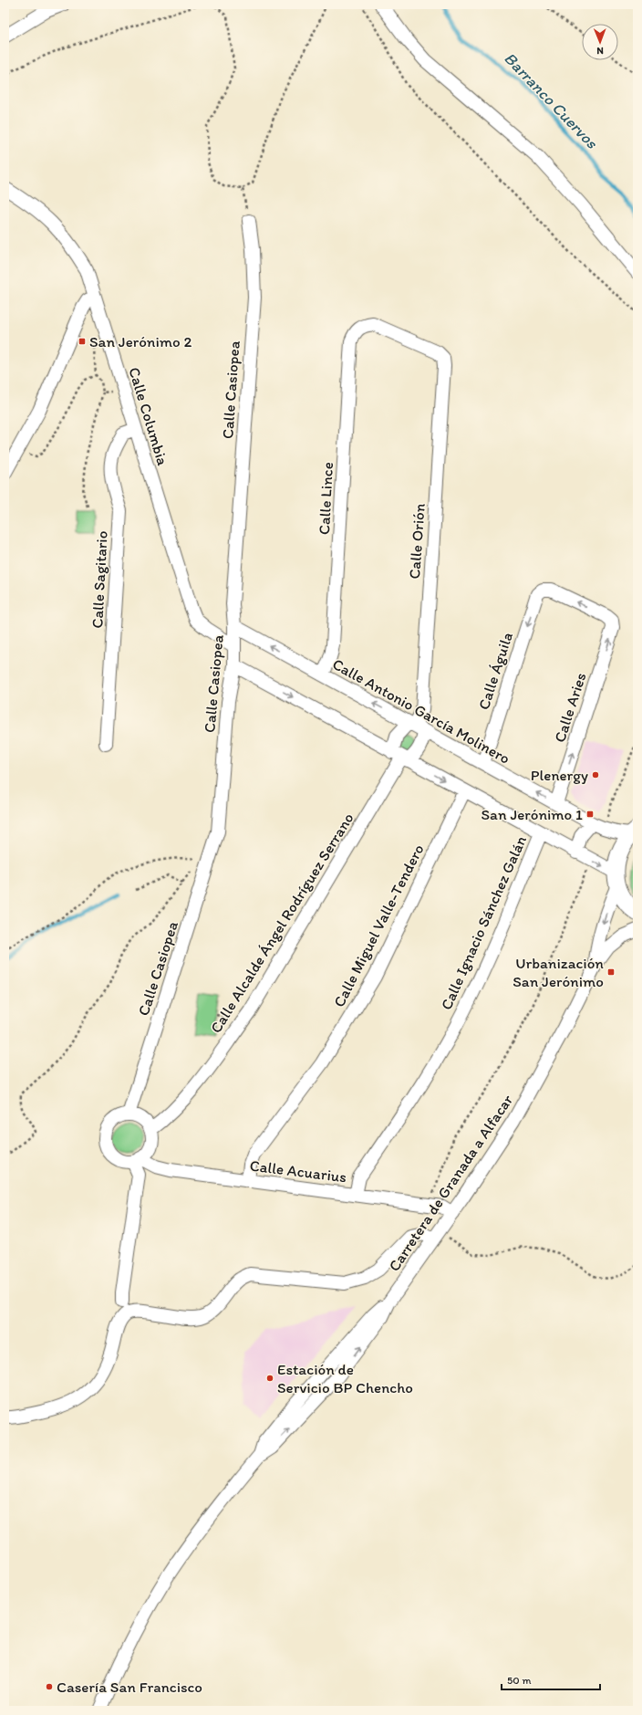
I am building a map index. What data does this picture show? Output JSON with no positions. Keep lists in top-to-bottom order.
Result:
{
  "streets": {
    "street": [
      "Calle Casiopea",
      "Calle Columbia",
      "Calle Lince",
      "Calle Orión",
      "Calle Sagitario",
      "Calle Águila",
      "Calle Aries",
      "Calle Antonio García Molinero",
      "Calle Alcalde Ángel Rodríguez Serrano",
      "Calle Ignacio Sánchez Galán",
      "Calle Miguel Valle-Tendero",
      "Calle Acuarius",
      "Carretera de Granada a Alfacar"
    ]
  },
  "crossings": [
    ["Calle Casiopea", "Calle Columbia"],
    ["Calle Casiopea", "Calle Antonio García Molinero"],
    ["Calle Casiopea", "Calle Alcalde Ángel Rodríguez Serrano"],
    ["Calle Casiopea", "Calle Acuarius"],
    ["Calle Columbia", "Calle Sagitario"],
    ["Calle Lince", "Calle Orión"],
    ["Calle Lince", "Calle Antonio García Molinero"],
    ["Calle Orión", "Calle Antonio García Molinero"],
    ["Calle Águila", "Calle Aries"],
    ["Calle Águila", "Calle Antonio García Molinero"],
    ["Calle Aries", "Calle Antonio García Molinero"],
    ["Calle Alcalde Ángel Rodríguez Serrano", "Calle Acuarius"],
    ["Calle Ignacio Sánchez Galán", "Calle Acuarius"],
    ["Calle Miguel Valle-Tendero", "Calle Acuarius"],
    ["Calle Acuarius", "Carretera de Granada a Alfacar"]
  ],
  "one_way": ["Calle Águila"],
  "water": ["Barranco Cuervos"],
  "places": {
    "transit": ["San Jerónimo 2", "San Jerónimo 1", "Urbanización San Jerónimo"],
    "other": ["Plenergy", "Estación de Servicio BP Chencho", "Casería San Francisco"]
  },
  "scale_bar": "50 m",
  "north": "bottom"
}
